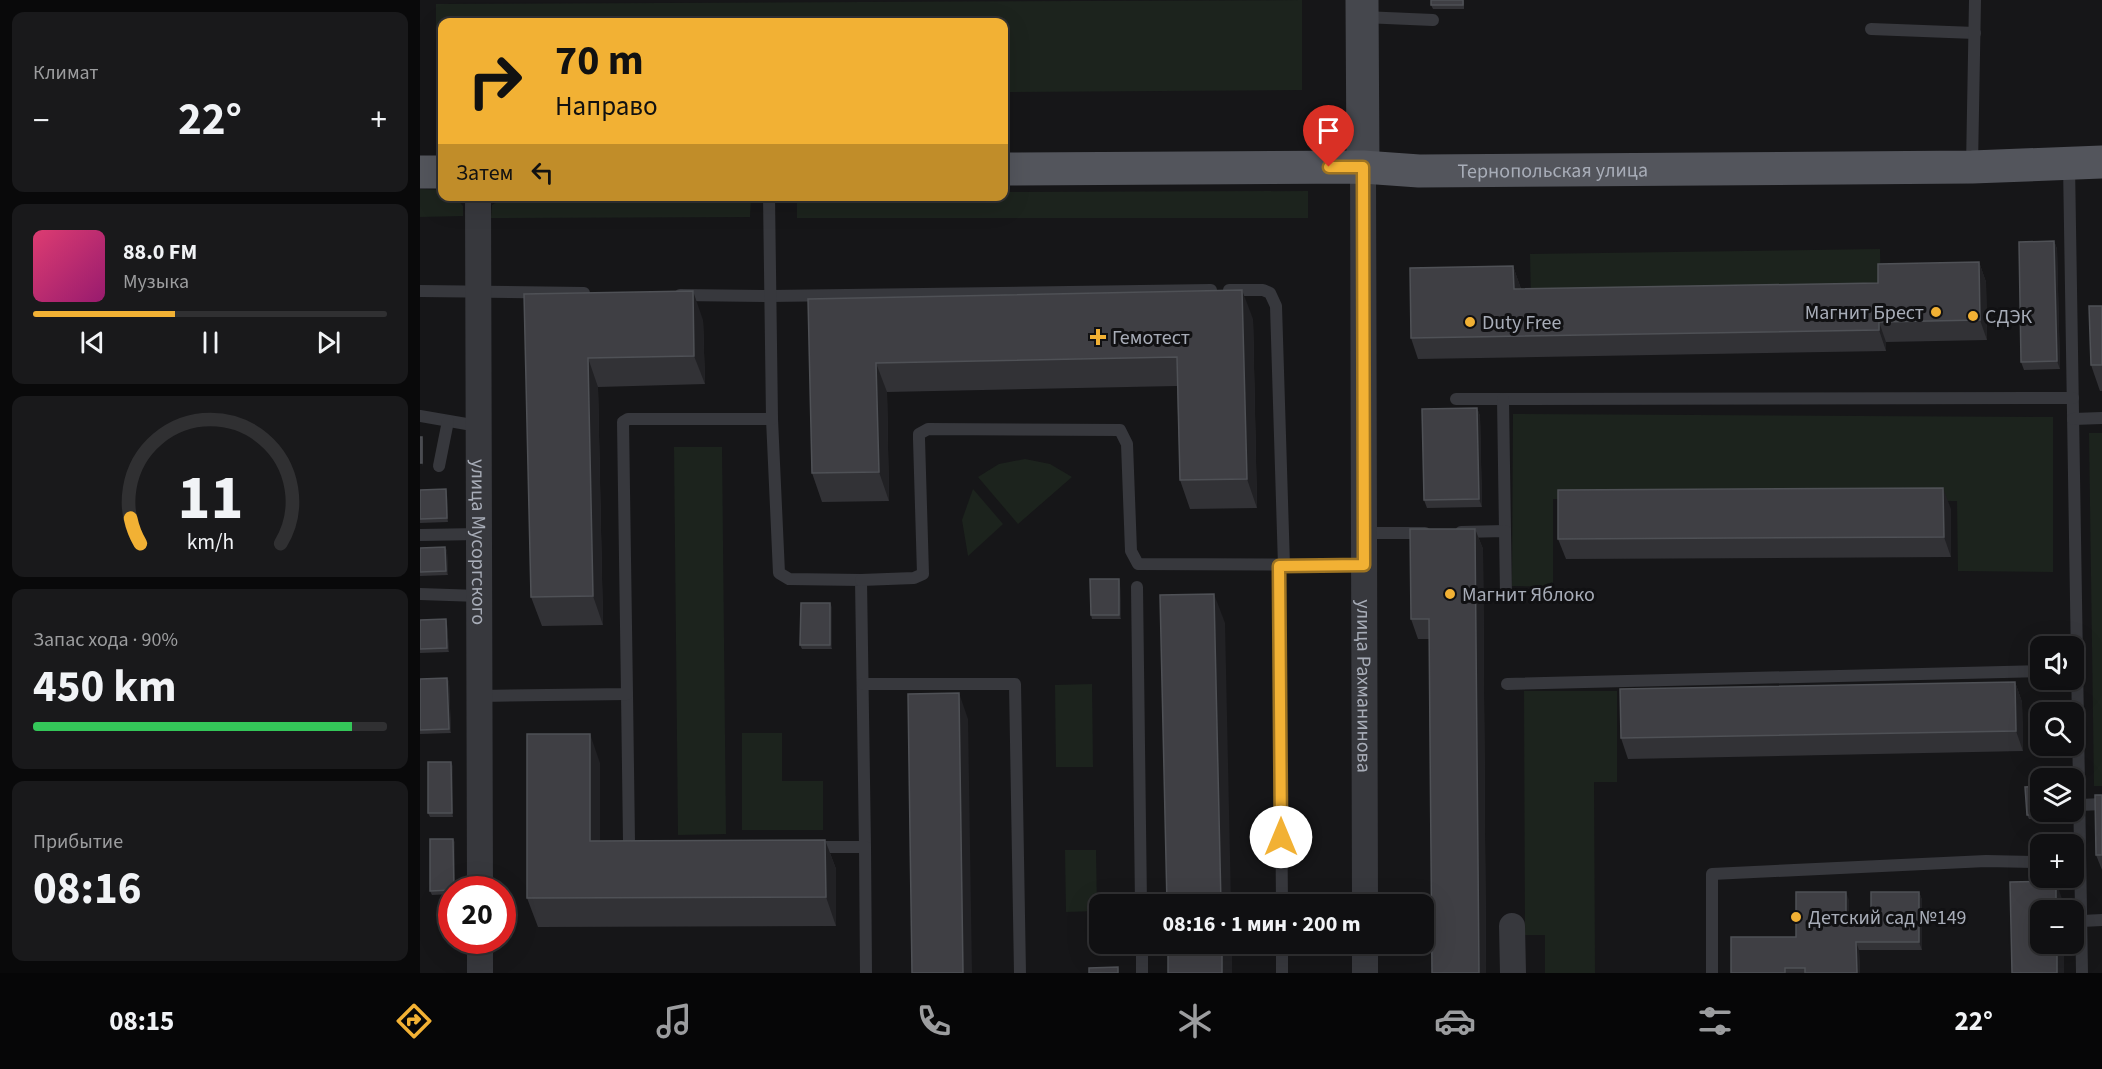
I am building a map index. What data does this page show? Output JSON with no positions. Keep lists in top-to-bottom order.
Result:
{
  "streets": {
    "main road": ["Тернопольская улица", "улица Рахманинова"],
    "street": ["улица Мусоргского"]
  },
  "crossings": [
    ["Тернопольская улица", "улица Рахманинова"]
  ],
  "places": {
    "other": [
      "Магнит Брест",
      "СДЭК",
      "Duty Free",
      "Магнит Яблоко",
      "Детский сад №149"
    ],
    "health": ["Гемотест"]
  },
  "page": {
    "tile": [
      "Климат",
      ["Запас хода · 90%", "450 km"],
      ["Прибытие", "08:16"]
    ],
    "turn": ["70 m", "Направо"],
    "heat": ["−", "22°", "+"],
    "then": "Затем",
    "song": ["88.0 FM", "Музыка"],
    "map_buttons": ["+", "−"],
    "limit": "20",
    "trip": "08:16 · 1 мин · 200 m",
    "tabs": ["08:15", "22°"],
    "gauge": ["11", "km/h"]
  }
}
